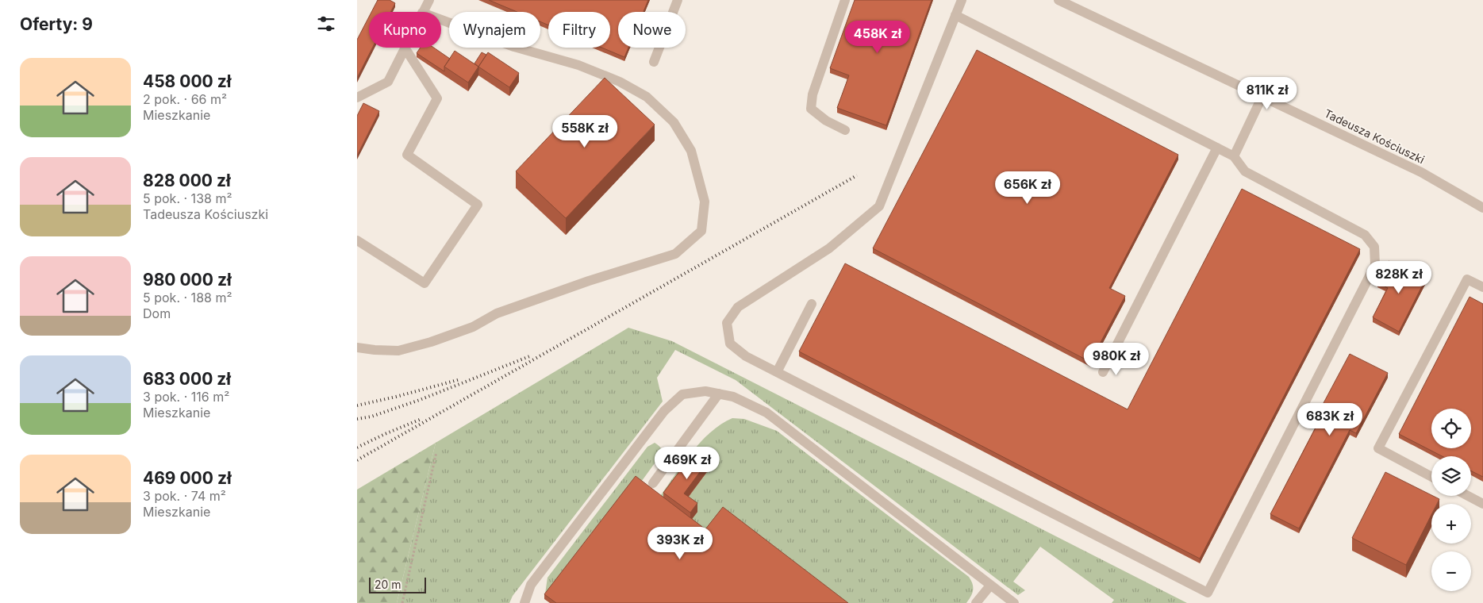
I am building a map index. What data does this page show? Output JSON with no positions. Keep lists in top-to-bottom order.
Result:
{
  "streets": {
    "street": ["Tadeusza Kościuszki"]
  },
  "scale_bar": "20 m",
  "page": {
    "heading": "Oferty: 9",
    "chip": [
      "Kupno",
      "Wynajem",
      "Filtry",
      "Nowe"
    ],
    "price": [
      "458K zł",
      "811K zł",
      "558K zł",
      "656K zł",
      "828K zł",
      "980K zł",
      "683K zł",
      "469K zł",
      "393K zł"
    ],
    "list": [
      {
        "name": "458 000 zł",
        "note": "2 pok. · 66 m² · Mieszkanie"
      },
      {
        "name": "828 000 zł",
        "note": "5 pok. · 138 m² · Tadeusza Kościuszki"
      },
      {
        "name": "980 000 zł",
        "note": "5 pok. · 188 m² · Dom"
      },
      {
        "name": "683 000 zł",
        "note": "3 pok. · 116 m² · Mieszkanie"
      },
      {
        "name": "469 000 zł",
        "note": "3 pok. · 74 m² · Mieszkanie"
      }
    ],
    "map_buttons": ["+", "−"],
    "scale": "20 m"
  }
}
